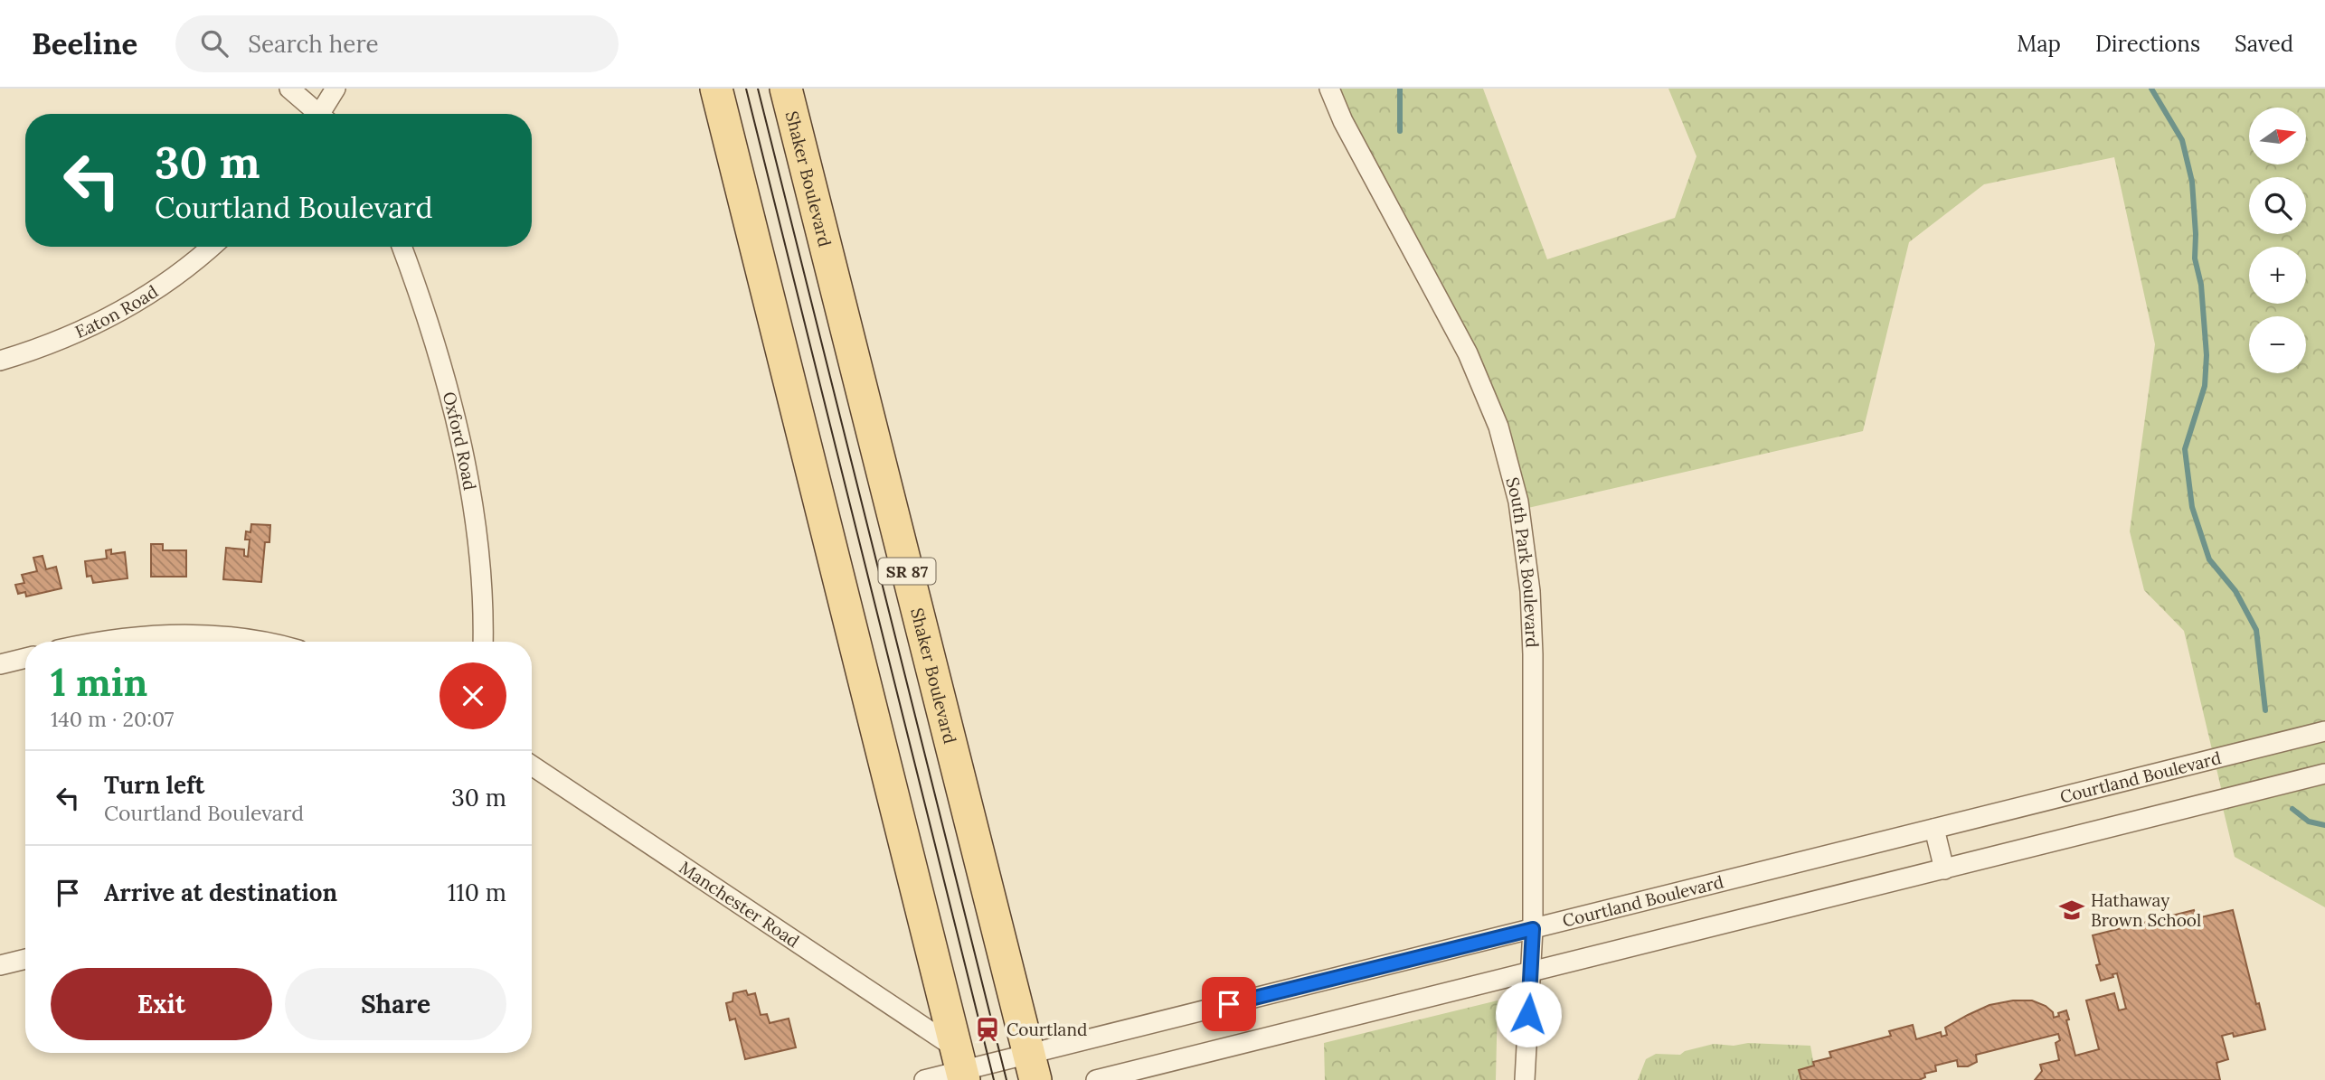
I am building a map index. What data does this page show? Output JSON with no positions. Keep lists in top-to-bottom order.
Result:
{
  "streets": {
    "main road": ["Shaker Boulevard", "SR 87"],
    "street": [
      "Eaton Road",
      "Oxford Road",
      "South Park Boulevard",
      "Courtland Boulevard",
      "Manchester Road"
    ]
  },
  "crossings": [
    ["Shaker Boulevard", "Courtland Boulevard"],
    ["South Park Boulevard", "Courtland Boulevard"],
    ["Courtland Boulevard", "Manchester Road"]
  ],
  "places": {
    "school or university": ["Hathaway Brown School"],
    "station": ["Courtland"]
  },
  "north": "right",
  "page": {
    "header": "Beeline",
    "search": "Search here",
    "nav": ["Map", "Directions", "Saved"],
    "map_buttons": ["+", "−"],
    "turn": ["30 m", "Courtland Boulevard"],
    "heading": ["1 min", "140 m · 20:07"],
    "list": [
      {
        "name": "Turn left",
        "note": "Courtland Boulevard",
        "value": "30 m"
      },
      {
        "name": "Arrive at destination",
        "value": "110 m"
      }
    ],
    "buttons": ["Exit", "Share"]
  }
}
